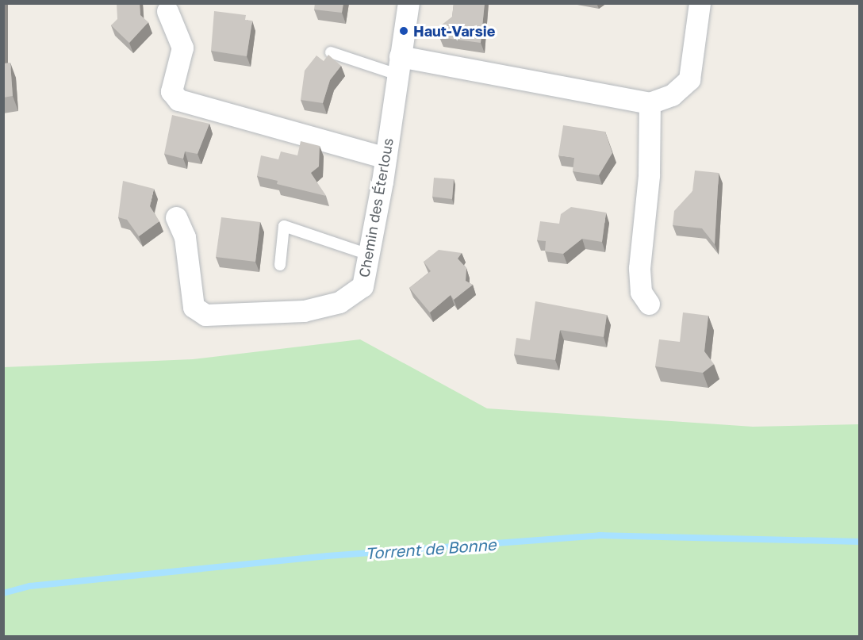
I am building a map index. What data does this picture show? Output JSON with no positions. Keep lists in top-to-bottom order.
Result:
{
  "streets": {
    "street": ["Chemin des Éterlous"]
  },
  "water": ["Torrent de Bonne"],
  "places": ["Haut-Varsie"]
}
